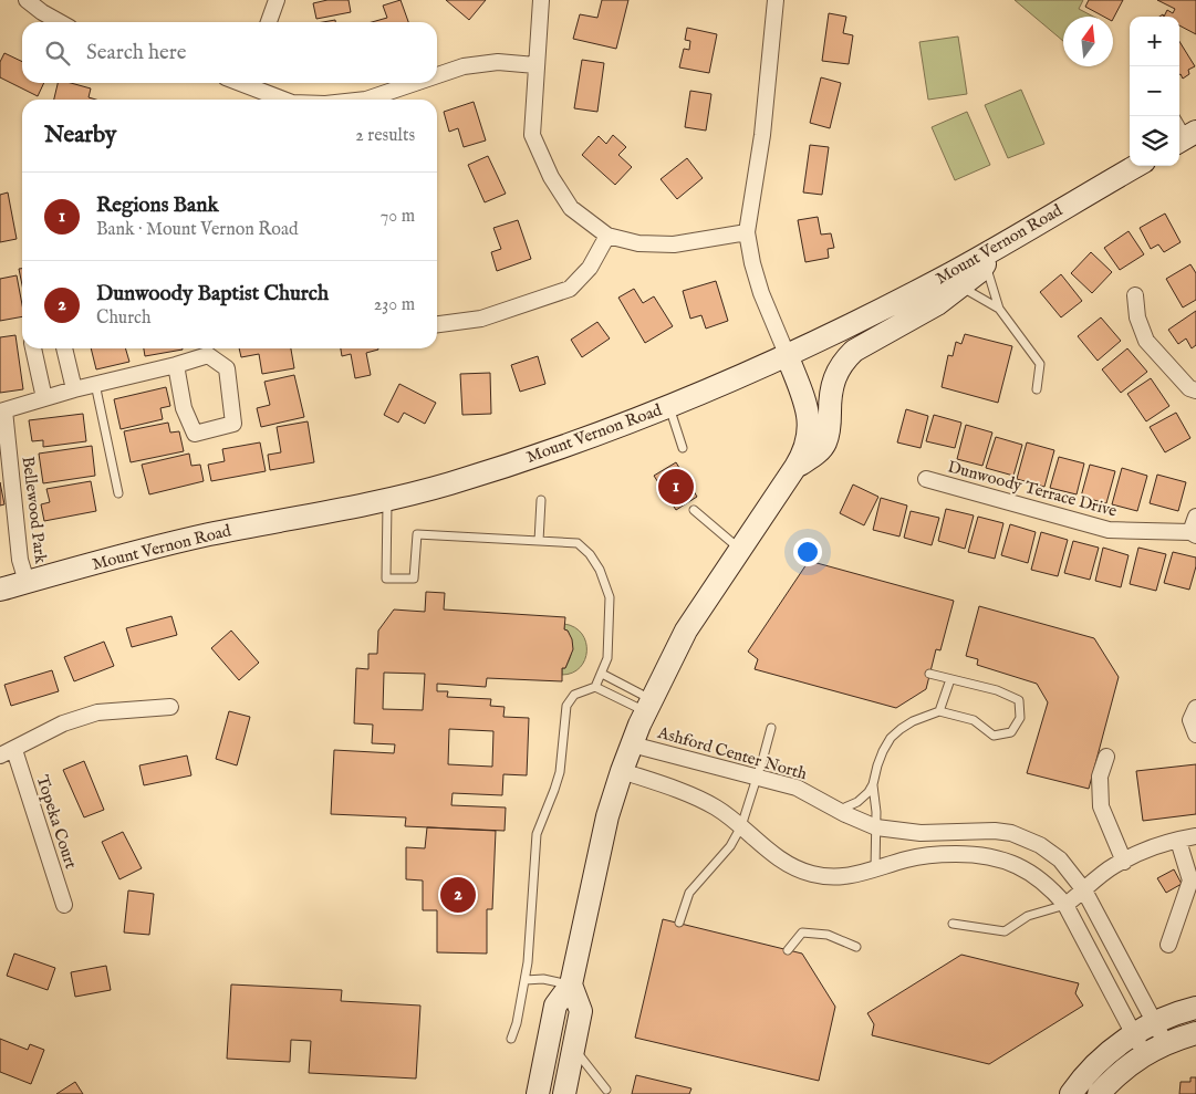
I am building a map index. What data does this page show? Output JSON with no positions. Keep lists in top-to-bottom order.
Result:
{
  "streets": {
    "main road": ["Mount Vernon Road"],
    "street": [
      "Dunwoody Terrace Drive",
      "Bellewood Park",
      "Ashford Center North",
      "Topeka Court"
    ]
  },
  "crossings": [
    ["Mount Vernon Road", "Bellewood Park"]
  ],
  "north": "top",
  "page": {
    "map_buttons": ["+", "−"],
    "search": "Search here",
    "heading": ["Nearby", "2 results"],
    "list": [
      {
        "mark": "1",
        "name": "Regions Bank",
        "note": "Bank · Mount Vernon Road",
        "value": "70 m"
      },
      {
        "mark": "2",
        "name": "Dunwoody Baptist Church",
        "note": "Church",
        "value": "230 m"
      }
    ],
    "pins": ["1", "2"]
  }
}
